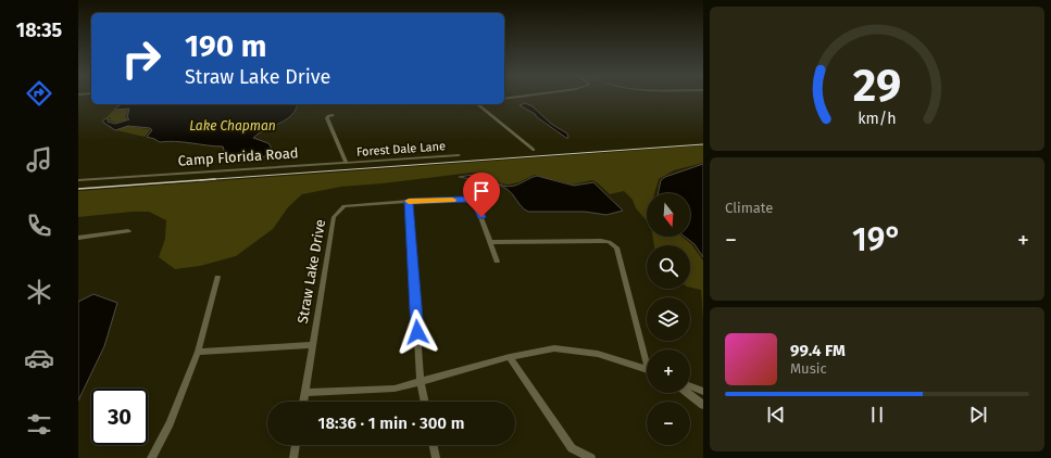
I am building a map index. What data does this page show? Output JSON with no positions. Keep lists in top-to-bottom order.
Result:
{
  "streets": {
    "street": ["Forest Dale Lane", "Camp Florida Road", "Straw Lake Drive"]
  },
  "crossings": [
    ["Forest Dale Lane", "Camp Florida Road"]
  ],
  "water": ["Lake Chapman"],
  "north": "bottom",
  "page": {
    "tabs": "18:35",
    "turn": ["190 m", "Straw Lake Drive"],
    "tile": "Climate",
    "map_buttons": ["+", "−"],
    "heat": ["−", "19°", "+"],
    "song": ["99.4 FM", "Music"],
    "limit": "30",
    "trip": "18:36 · 1 min · 300 m",
    "gauge": ["29", "km/h"]
  }
}
